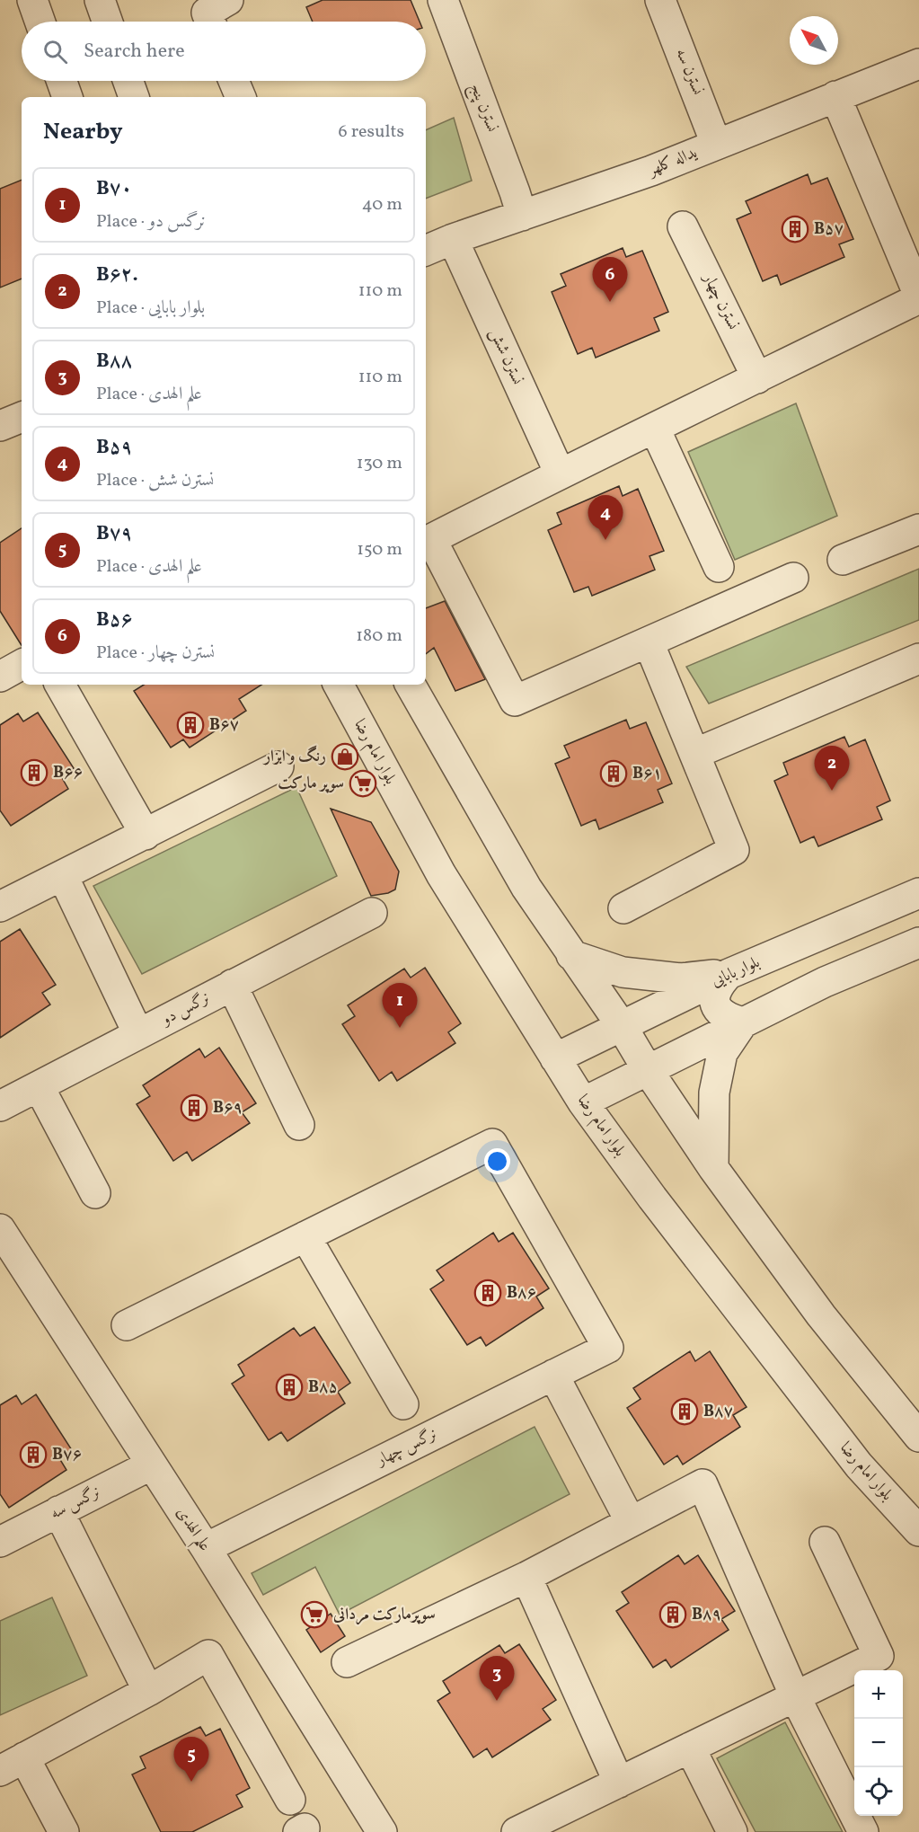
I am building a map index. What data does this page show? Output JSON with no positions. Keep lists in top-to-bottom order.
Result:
{
  "streets": {
    "street": [
      "نسترن سه",
      "نسترن پنج",
      "یداله کلهر",
      "نسترن چهار",
      "نسترن شش",
      "بلوار امام رضا",
      "بلوار بابایی",
      "نرگس دو",
      "نرگس چهار",
      "نرگس سه",
      "علم الهدی"
    ]
  },
  "crossings": [
    ["نسترن سه", "یداله کلهر"],
    ["نسترن پنج", "یداله کلهر"],
    ["یداله کلهر", "نسترن شش"],
    ["بلوار امام رضا", "بلوار بابایی"],
    ["نرگس چهار", "علم الهدی"],
    ["نرگس سه", "علم الهدی"]
  ],
  "places": {
    "building": [
      "B۵۷",
      "B۶۷",
      "B۶۶",
      "B۶۱",
      "B۶۹",
      "B۸۶",
      "B۸۵",
      "B۸۷",
      "B۷۶",
      "B۸۹"
    ],
    "shop": ["رنگ و ابزار"],
    "supermarket": ["سوپر مارکت", "سوپرمارکت مردانی"]
  },
  "north": "top left",
  "page": {
    "search": "Search here",
    "heading": ["Nearby", "6 results"],
    "list": [
      {
        "mark": "1",
        "name": "B۷۰",
        "note": "Place · نرگس دو",
        "value": "40 m"
      },
      {
        "mark": "2",
        "name": "B۶۲.",
        "note": "Place · بلوار بابایی",
        "value": "110 m"
      },
      {
        "mark": "3",
        "name": "B۸۸",
        "note": "Place · علم الهدی",
        "value": "110 m"
      },
      {
        "mark": "4",
        "name": "B۵۹",
        "note": "Place · نسترن شش",
        "value": "130 m"
      },
      {
        "mark": "5",
        "name": "B۷۹",
        "note": "Place · علم الهدی",
        "value": "150 m"
      },
      {
        "mark": "6",
        "name": "B۵۶",
        "note": "Place · نسترن چهار",
        "value": "180 m"
      }
    ],
    "pins": [
      "6",
      "4",
      "2",
      "1",
      "3",
      "5"
    ],
    "map_buttons": ["+", "−"]
  }
}
